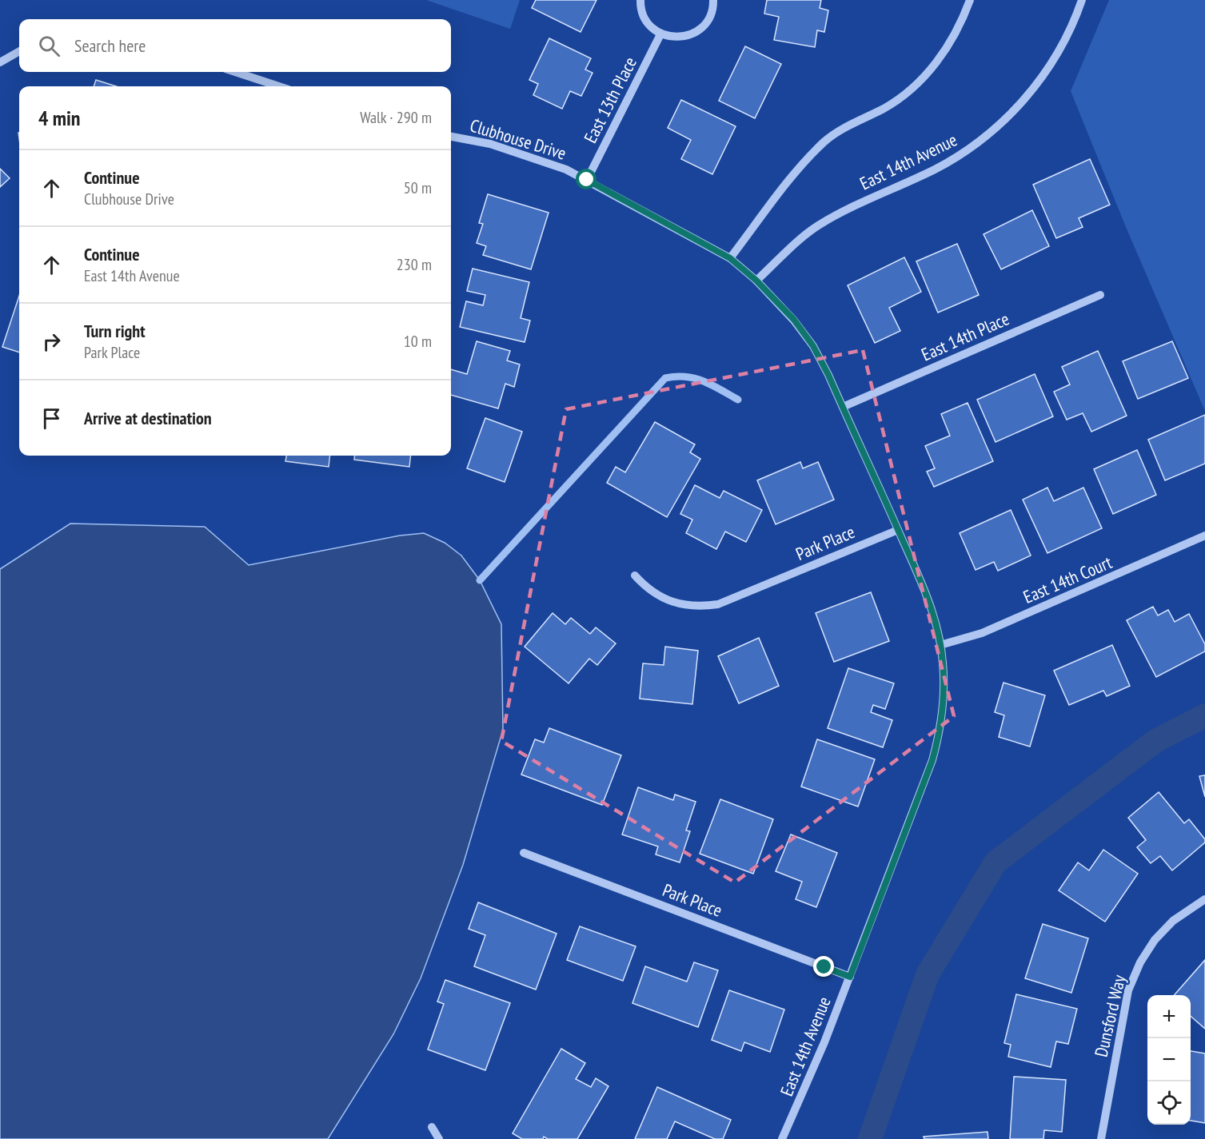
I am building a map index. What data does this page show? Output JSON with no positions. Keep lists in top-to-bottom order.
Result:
{
  "streets": {
    "street": [
      "East 13th Place",
      "Clubhouse Drive",
      "East 14th Avenue",
      "East 14th Place",
      "Park Place",
      "East 14th Court",
      "Dunsford Way"
    ]
  },
  "crossings": [
    ["East 13th Place", "Clubhouse Drive"],
    ["Clubhouse Drive", "East 14th Avenue"],
    ["East 14th Avenue", "East 14th Place"],
    ["East 14th Avenue", "Park Place"],
    ["East 14th Avenue", "East 14th Court"]
  ],
  "page": {
    "search": "Search here",
    "heading": ["4 min", "Walk · 290 m"],
    "list": [
      ["Continue", "Clubhouse Drive", "50 m"],
      ["Continue", "East 14th Avenue", "230 m"],
      ["Turn right", "Park Place", "10 m"],
      "Arrive at destination"
    ],
    "map_buttons": ["+", "−"]
  }
}
